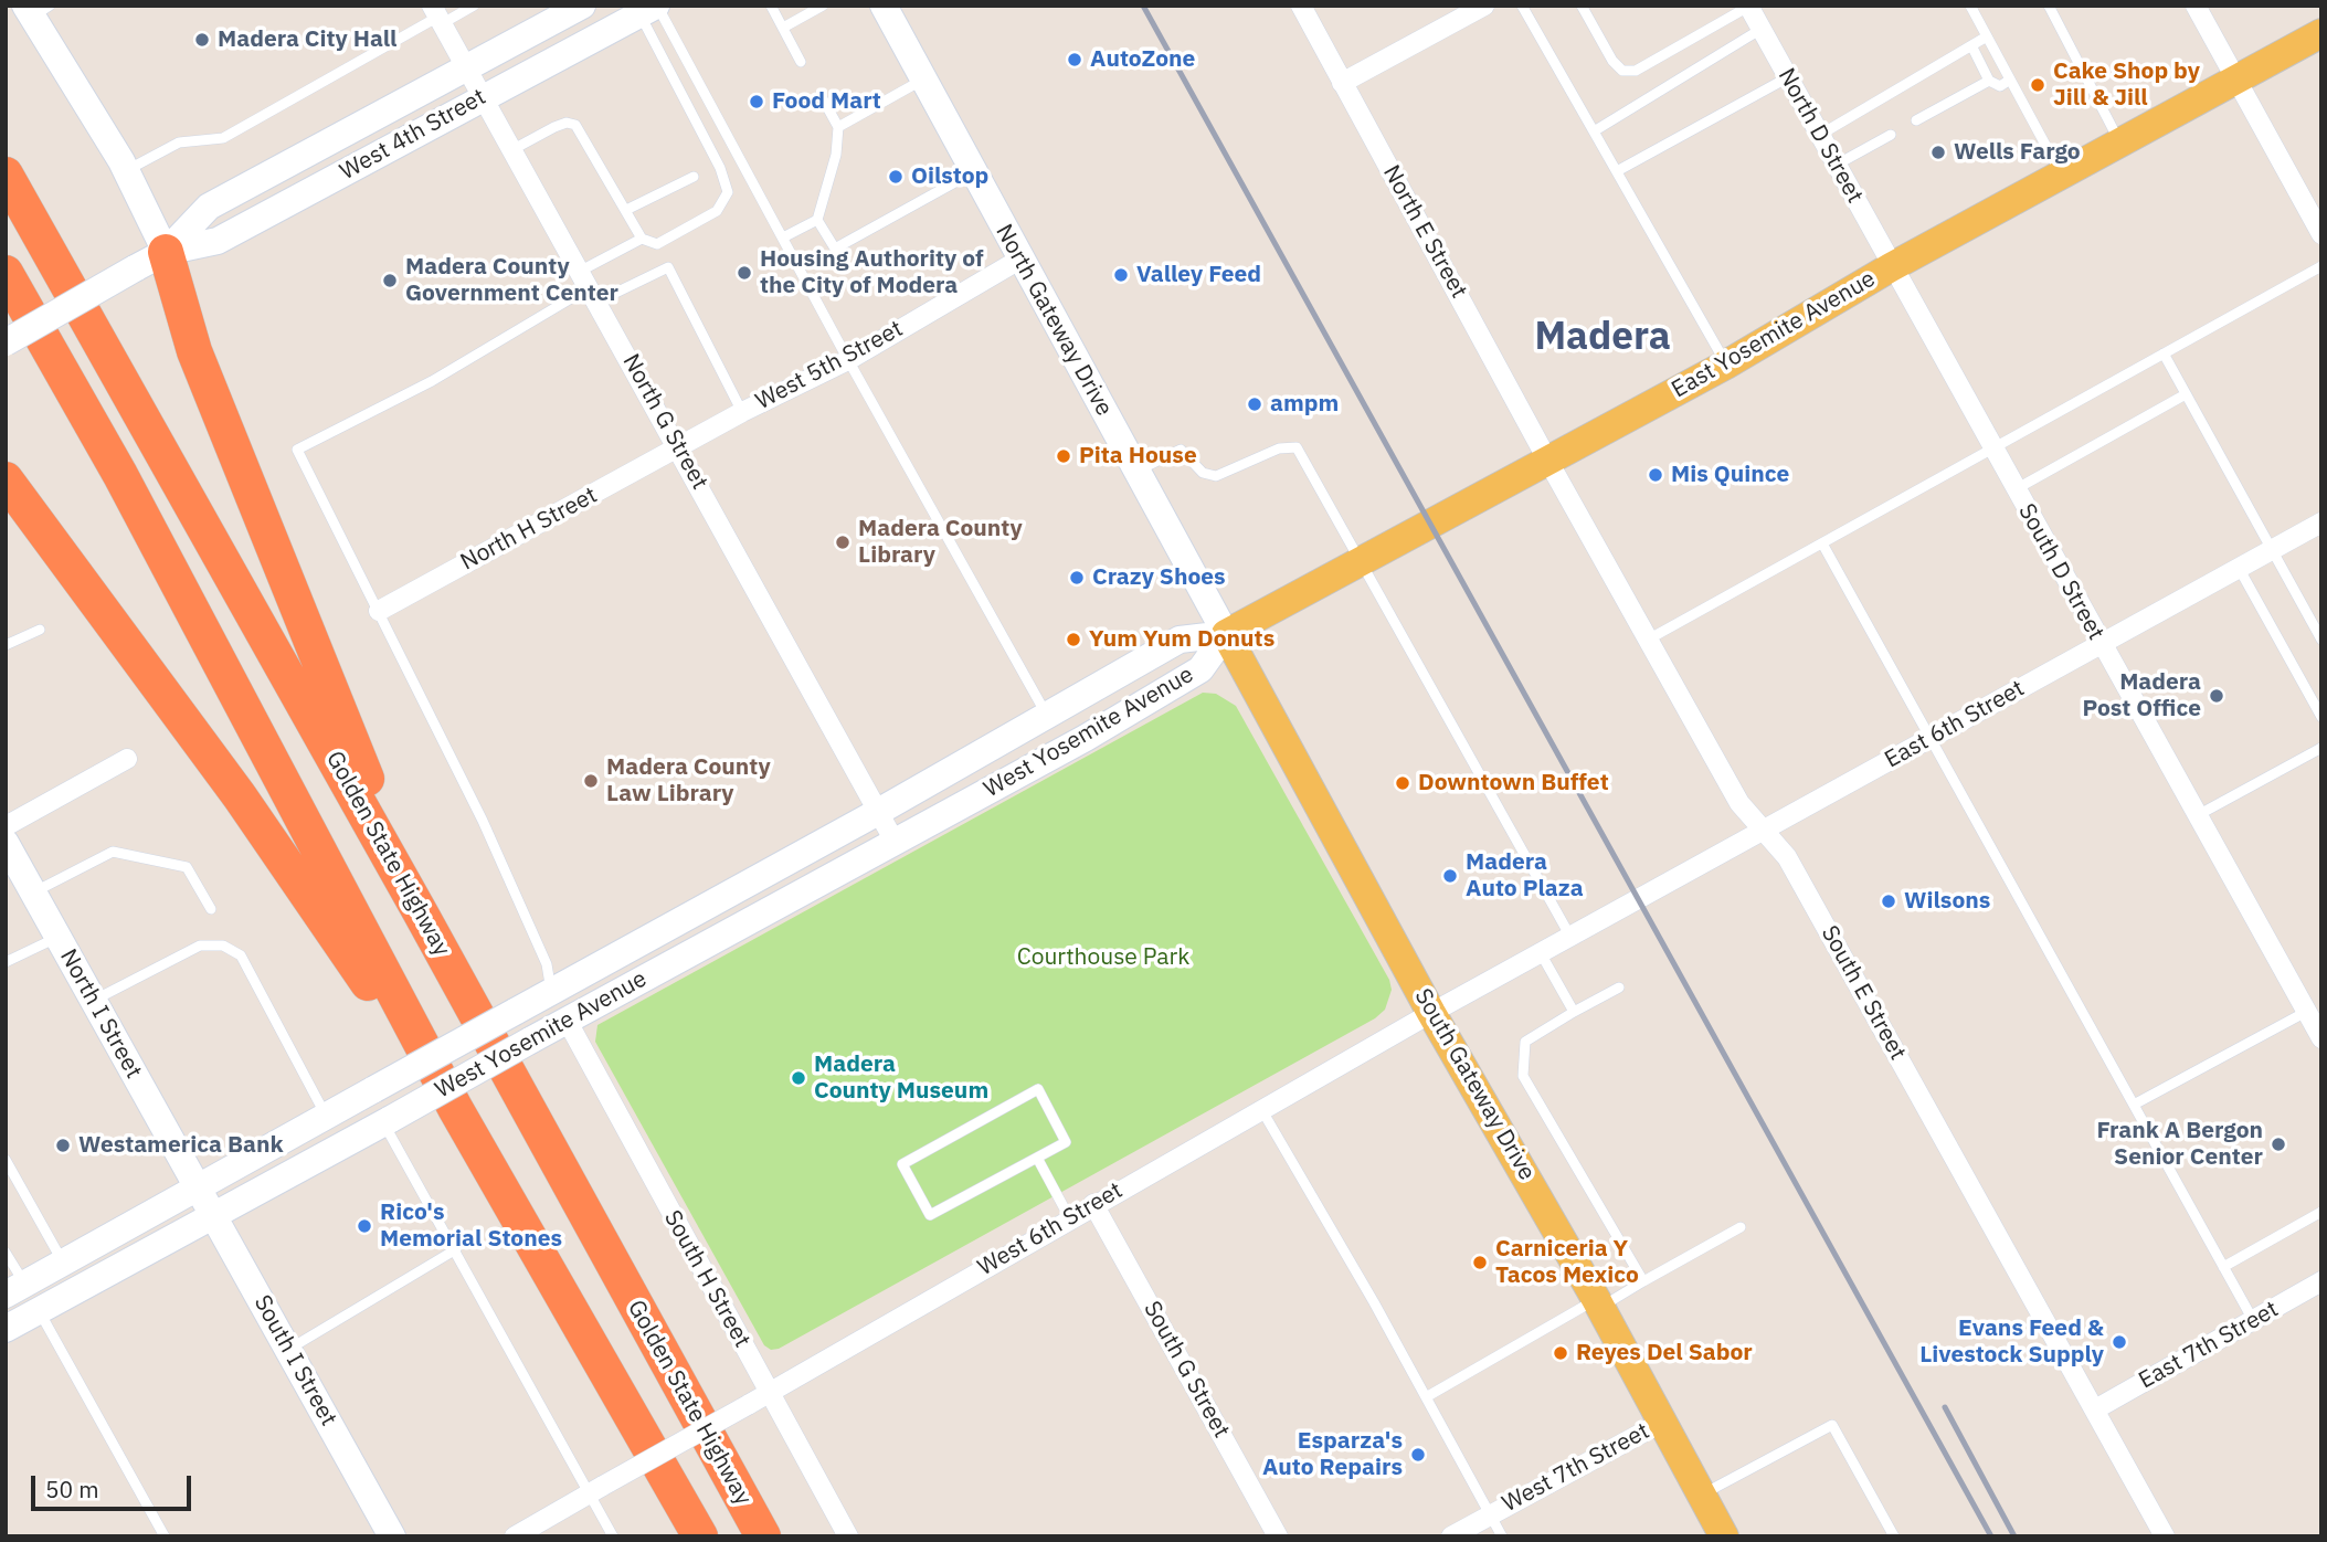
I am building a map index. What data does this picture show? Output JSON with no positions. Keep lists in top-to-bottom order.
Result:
{
  "streets": {
    "highway": ["Golden State Highway"],
    "main road": [
      "West 4th Street",
      "North Gateway Drive",
      "East Yosemite Avenue",
      "West Yosemite Avenue",
      "North I Street",
      "South Gateway Drive",
      "South I Street"
    ],
    "street": [
      "North D Street",
      "North E Street",
      "West 5th Street",
      "North G Street",
      "North H Street",
      "South D Street",
      "East 6th Street",
      "South E Street",
      "West 6th Street",
      "South H Street",
      "East 7th Street",
      "South G Street",
      "West 7th Street"
    ]
  },
  "crossings": [
    ["West 4th Street", "North G Street"],
    ["North D Street", "East Yosemite Avenue"],
    ["North D Street", "South D Street"],
    ["North E Street", "East Yosemite Avenue"],
    ["North E Street", "South E Street"],
    ["North Gateway Drive", "East Yosemite Avenue"],
    ["North Gateway Drive", "West 5th Street"],
    ["North Gateway Drive", "West Yosemite Avenue"],
    ["North Gateway Drive", "South Gateway Drive"],
    ["East Yosemite Avenue", "South D Street"],
    ["East Yosemite Avenue", "West Yosemite Avenue"],
    ["East Yosemite Avenue", "South E Street"],
    ["East Yosemite Avenue", "South Gateway Drive"],
    ["West 5th Street", "North G Street"],
    ["West 5th Street", "North H Street"],
    ["North G Street", "North H Street"],
    ["North G Street", "West Yosemite Avenue"],
    ["South D Street", "East 6th Street"],
    ["East 6th Street", "South E Street"],
    ["East 6th Street", "West 6th Street"],
    ["West Yosemite Avenue", "North I Street"],
    ["West Yosemite Avenue", "South Gateway Drive"],
    ["West Yosemite Avenue", "South H Street"],
    ["West Yosemite Avenue", "South I Street"],
    ["South E Street", "East 7th Street"],
    ["North I Street", "South I Street"],
    ["South Gateway Drive", "West 6th Street"],
    ["South Gateway Drive", "West 7th Street"],
    ["West 6th Street", "South H Street"],
    ["West 6th Street", "South G Street"]
  ],
  "districts": ["Madera"],
  "parks": ["Courthouse Park"],
  "places": [
    "Madera City Hall",
    "AutoZone",
    "Cake Shop by Jill & Jill",
    "Food Mart",
    "Wells Fargo",
    "Oilstop",
    "Housing Authority of the City of Modera",
    "Valley Feed",
    "Madera County Government Center",
    "ampm",
    "Pita House",
    "Mis Quince",
    "Madera County Library",
    "Crazy Shoes",
    "Yum Yum Donuts",
    "Madera Post Office",
    "Madera County Law Library",
    "Downtown Buffet",
    "Madera Auto Plaza",
    "Wilsons",
    "Madera County Museum",
    "Frank A Bergon Senior Center",
    "Westamerica Bank",
    "Rico's Memorial Stones",
    "Carniceria Y Tacos Mexico",
    "Evans Feed & Livestock Supply",
    "Reyes Del Sabor",
    "Esparza's Auto Repairs"
  ],
  "scale_bar": "50 m"
}
